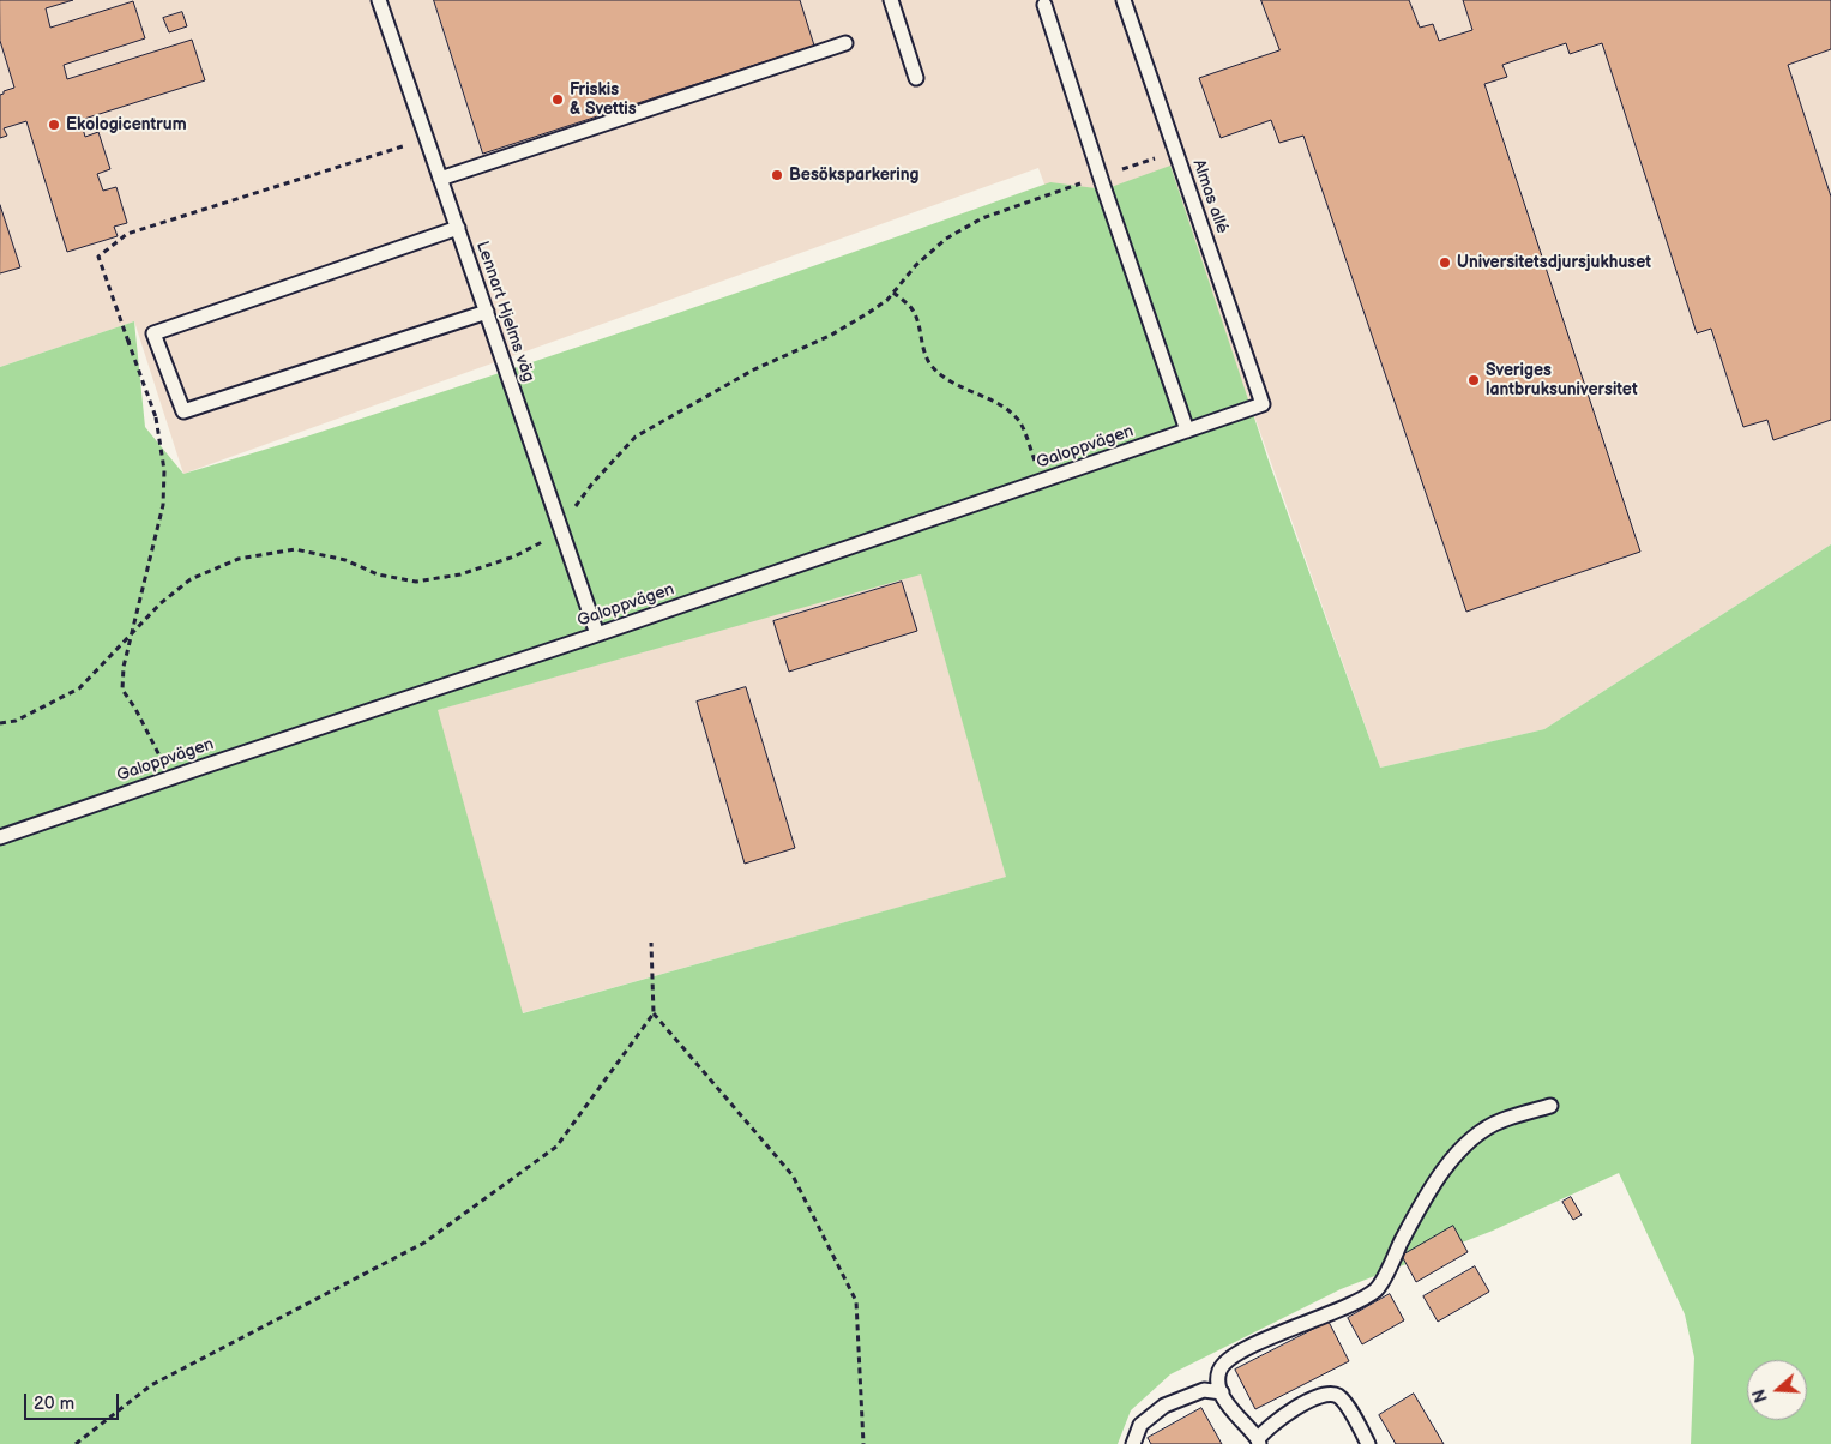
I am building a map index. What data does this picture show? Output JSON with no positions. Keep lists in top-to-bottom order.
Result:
{
  "streets": {
    "lane": ["Almas allé", "Lennart Hjelms väg", "Galoppvägen"]
  },
  "crossings": [
    ["Almas allé", "Galoppvägen"],
    ["Lennart Hjelms väg", "Galoppvägen"]
  ],
  "places": [
    "Friskis & Svettis",
    "Ekologicentrum",
    "Besöksparkering",
    "Universitetsdjursjukhuset",
    "Sveriges lantbruksuniversitet"
  ],
  "scale_bar": "20 m",
  "north": "left"
}
